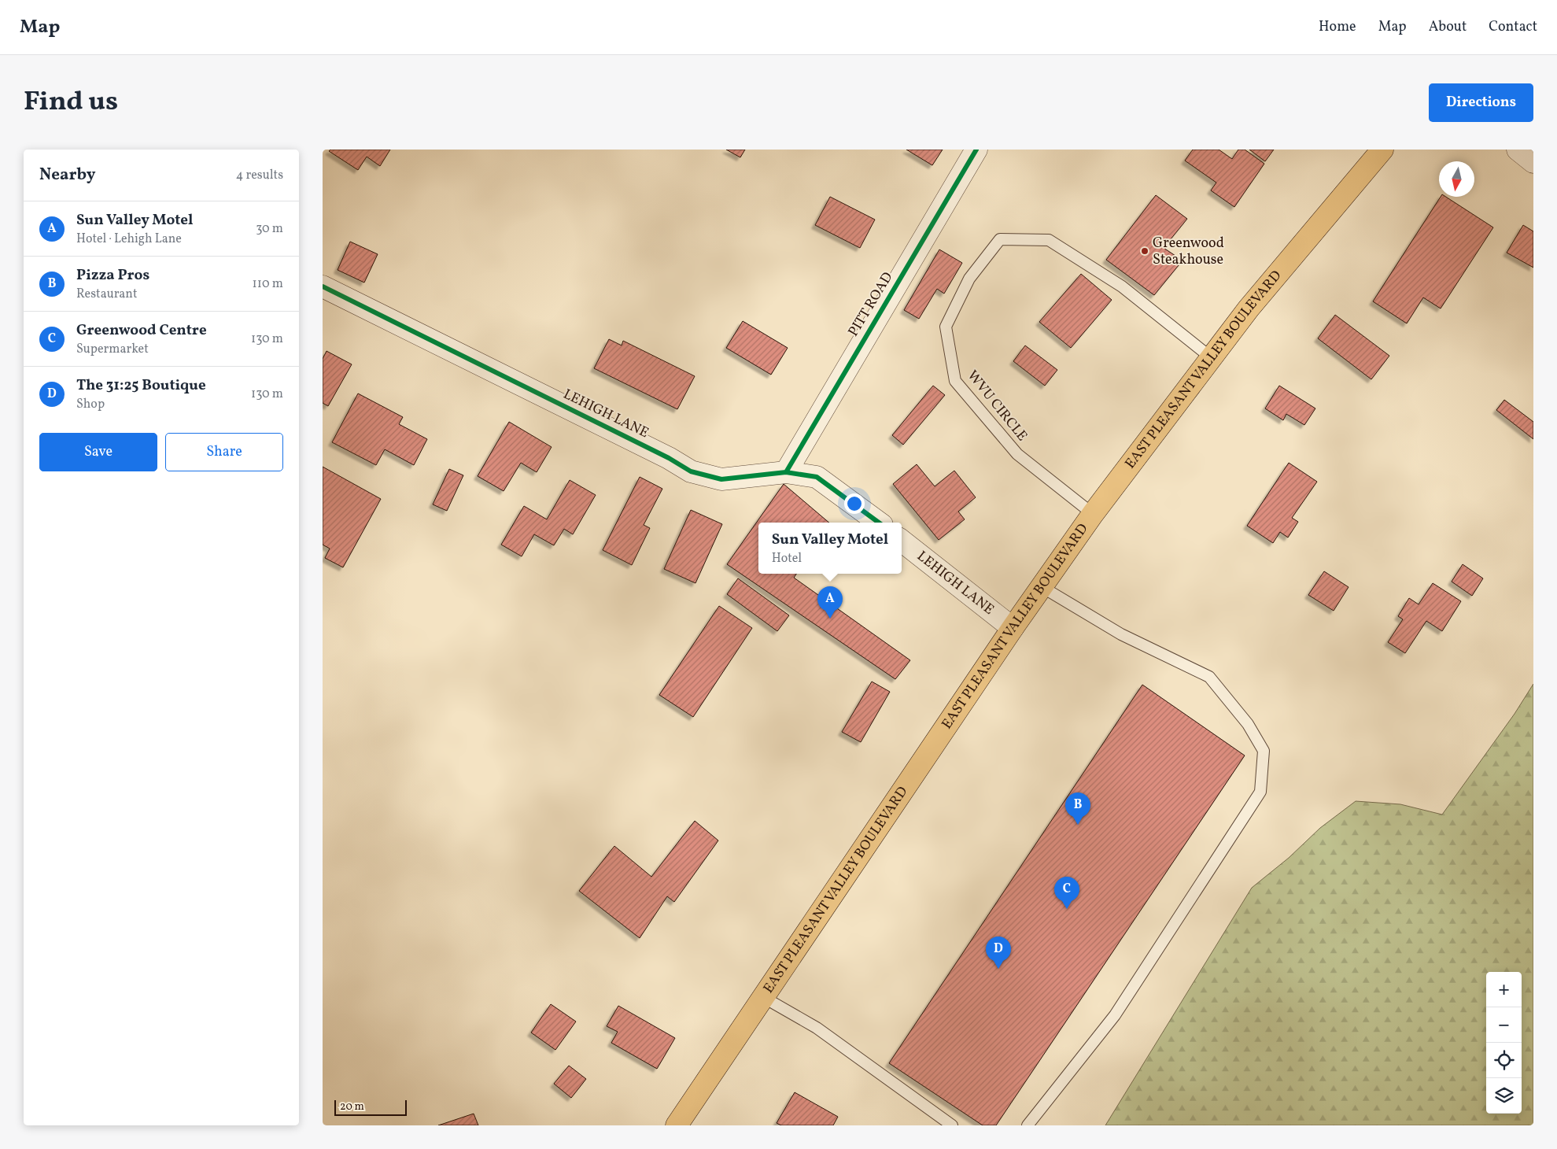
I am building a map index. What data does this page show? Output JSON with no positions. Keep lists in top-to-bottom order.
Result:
{
  "streets": {
    "main road": ["EAST PLEASANT VALLEY BOULEVARD"],
    "street": ["PITT ROAD", "LEHIGH LANE"],
    "lane": ["WVU CIRCLE"]
  },
  "crossings": [
    ["PITT ROAD", "LEHIGH LANE"],
    ["EAST PLEASANT VALLEY BOULEVARD", "WVU CIRCLE"],
    ["EAST PLEASANT VALLEY BOULEVARD", "LEHIGH LANE"]
  ],
  "places": ["Greenwood Steakhouse"],
  "scale_bar": "20 m",
  "north": "bottom",
  "page": {
    "header": "Map",
    "nav": [
      "Home",
      "Map",
      "About",
      "Contact"
    ],
    "title": "Find us",
    "buttons": [
      "Directions",
      ["Save", "Share"]
    ],
    "heading": ["Nearby", "4 results"],
    "list": [
      {
        "mark": "A",
        "name": "Sun Valley Motel",
        "note": "Hotel · Lehigh Lane",
        "value": "30 m"
      },
      {
        "mark": "B",
        "name": "Pizza Pros",
        "note": "Restaurant",
        "value": "110 m"
      },
      {
        "mark": "C",
        "name": "Greenwood Centre",
        "note": "Supermarket",
        "value": "130 m"
      },
      {
        "mark": "D",
        "name": "The 31:25 Boutique",
        "note": "Shop",
        "value": "130 m"
      }
    ],
    "popup": ["Sun Valley Motel", "Hotel"],
    "pins": [
      "A",
      "B",
      "C",
      "D"
    ],
    "map_buttons": ["+", "−"],
    "scale": "20 m"
  }
}
